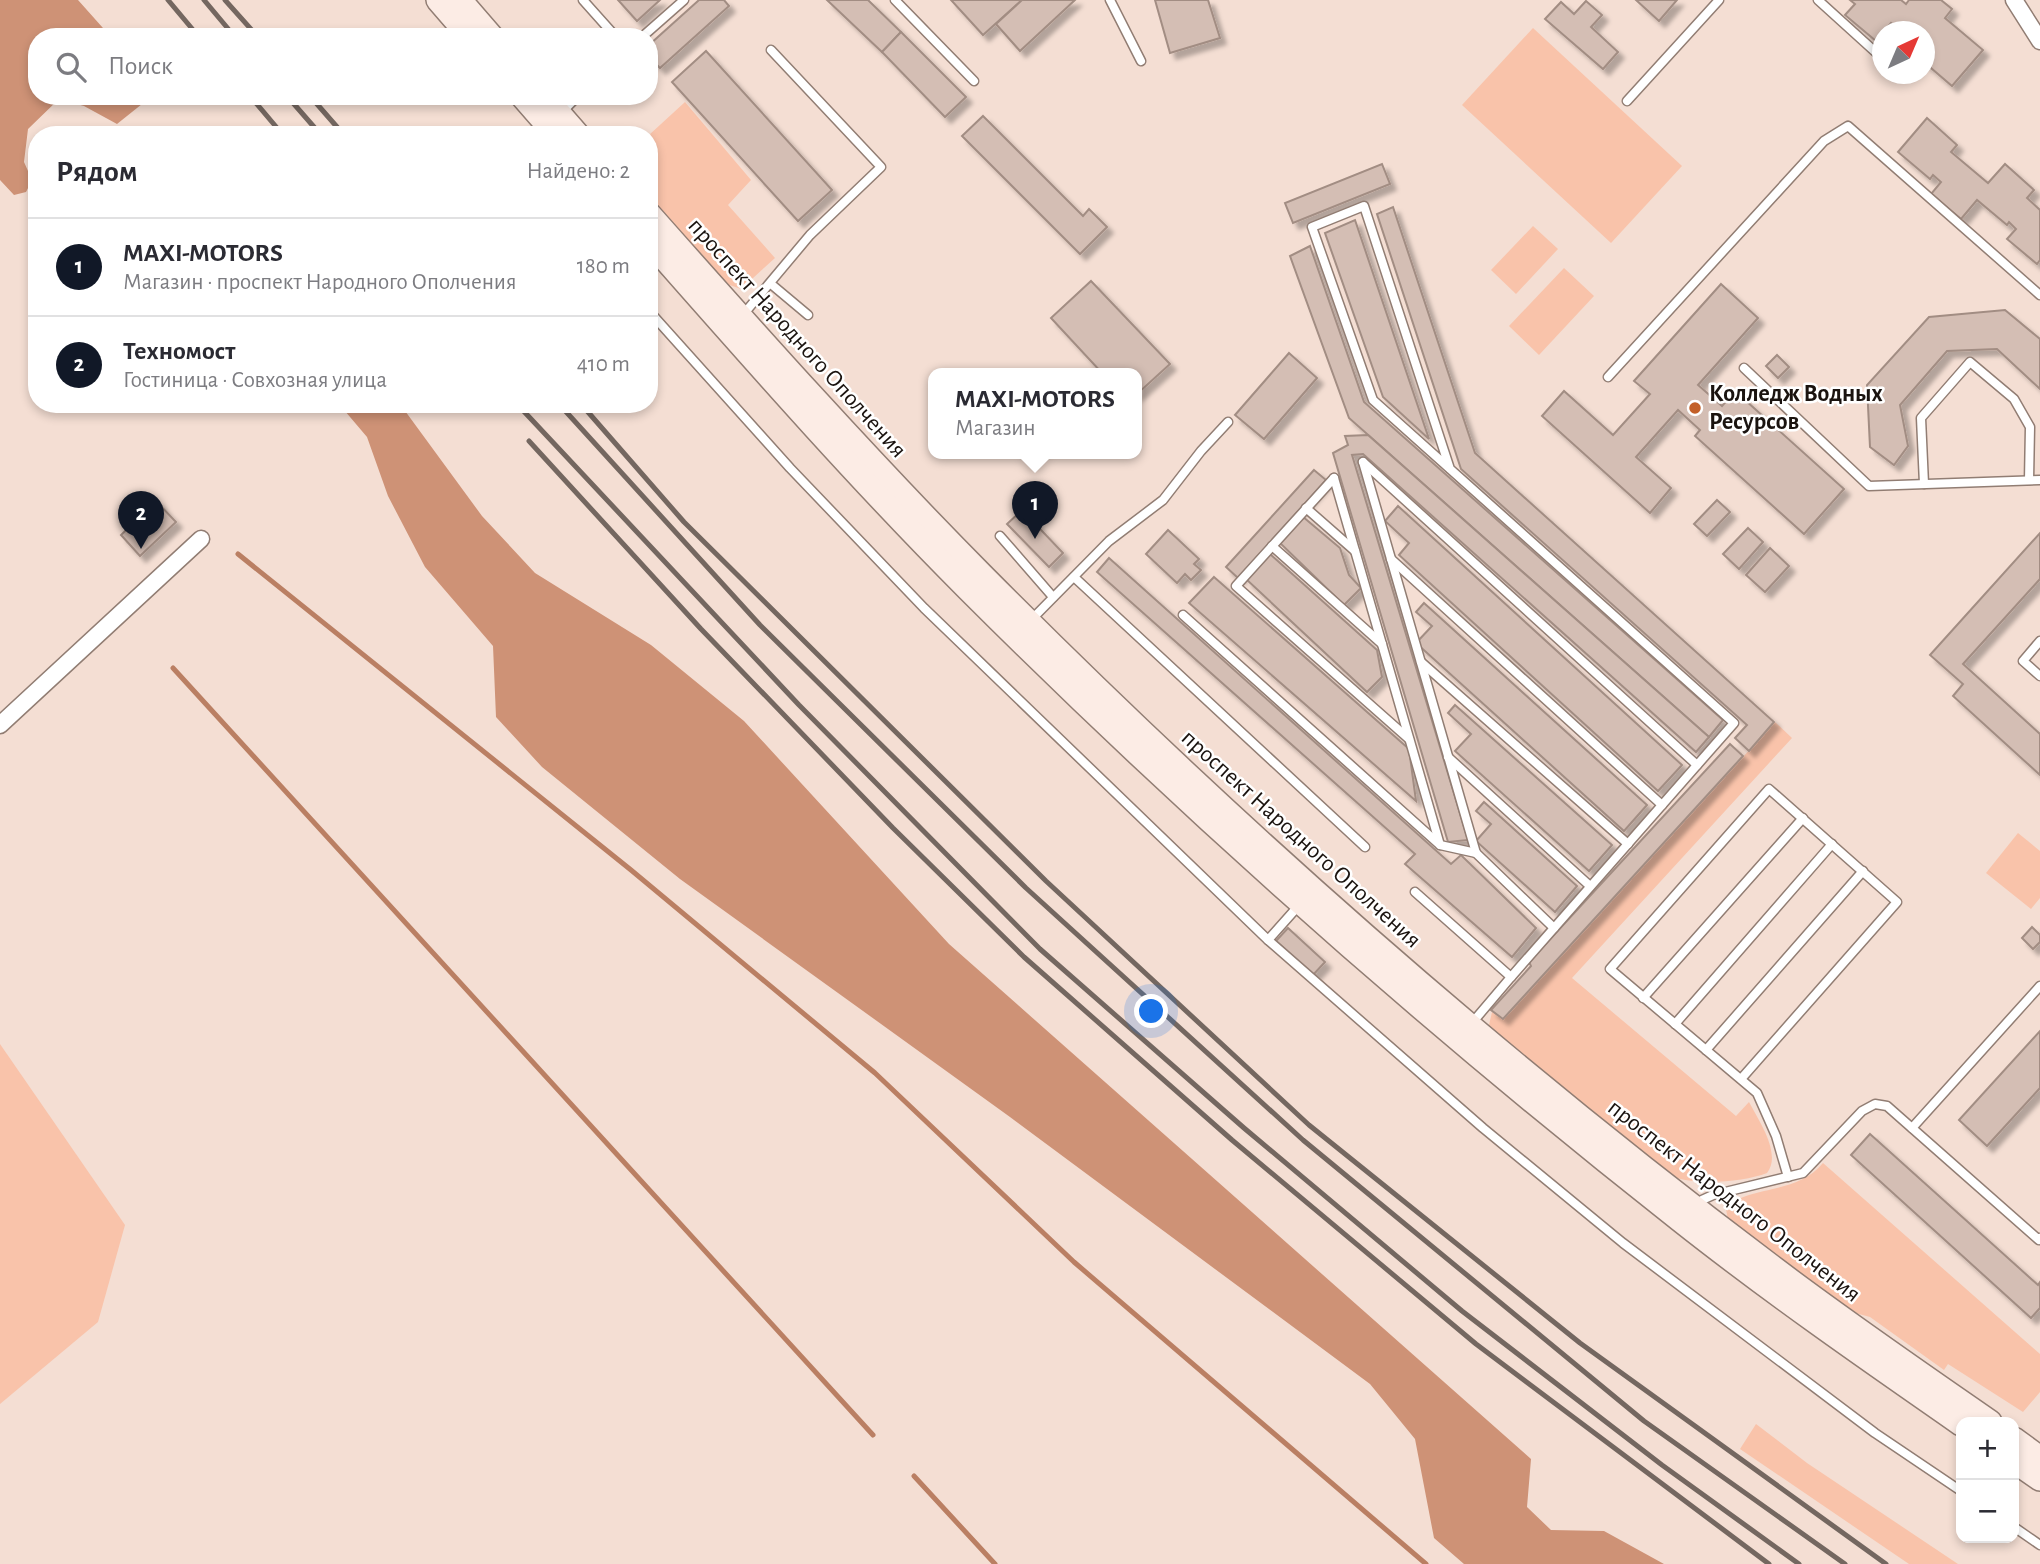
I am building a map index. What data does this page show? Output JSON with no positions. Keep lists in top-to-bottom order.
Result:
{
  "streets": {
    "main road": ["проспект Народного Ополчения"]
  },
  "places": ["Колледж Водных Ресурсов"],
  "north": "top right",
  "page": {
    "search": "Поиск",
    "heading": ["Рядом", "Найдено: 2"],
    "list": [
      {
        "mark": "1",
        "name": "MAXI-MOTORS",
        "note": "Магазин · проспект Народного Ополчения",
        "value": "180 m"
      },
      {
        "mark": "2",
        "name": "Техномост",
        "note": "Гостиница · Совхозная улица",
        "value": "410 m"
      }
    ],
    "popup": ["MAXI-MOTORS", "Магазин"],
    "pins": ["1", "2"],
    "map_buttons": ["+", "−"]
  }
}
